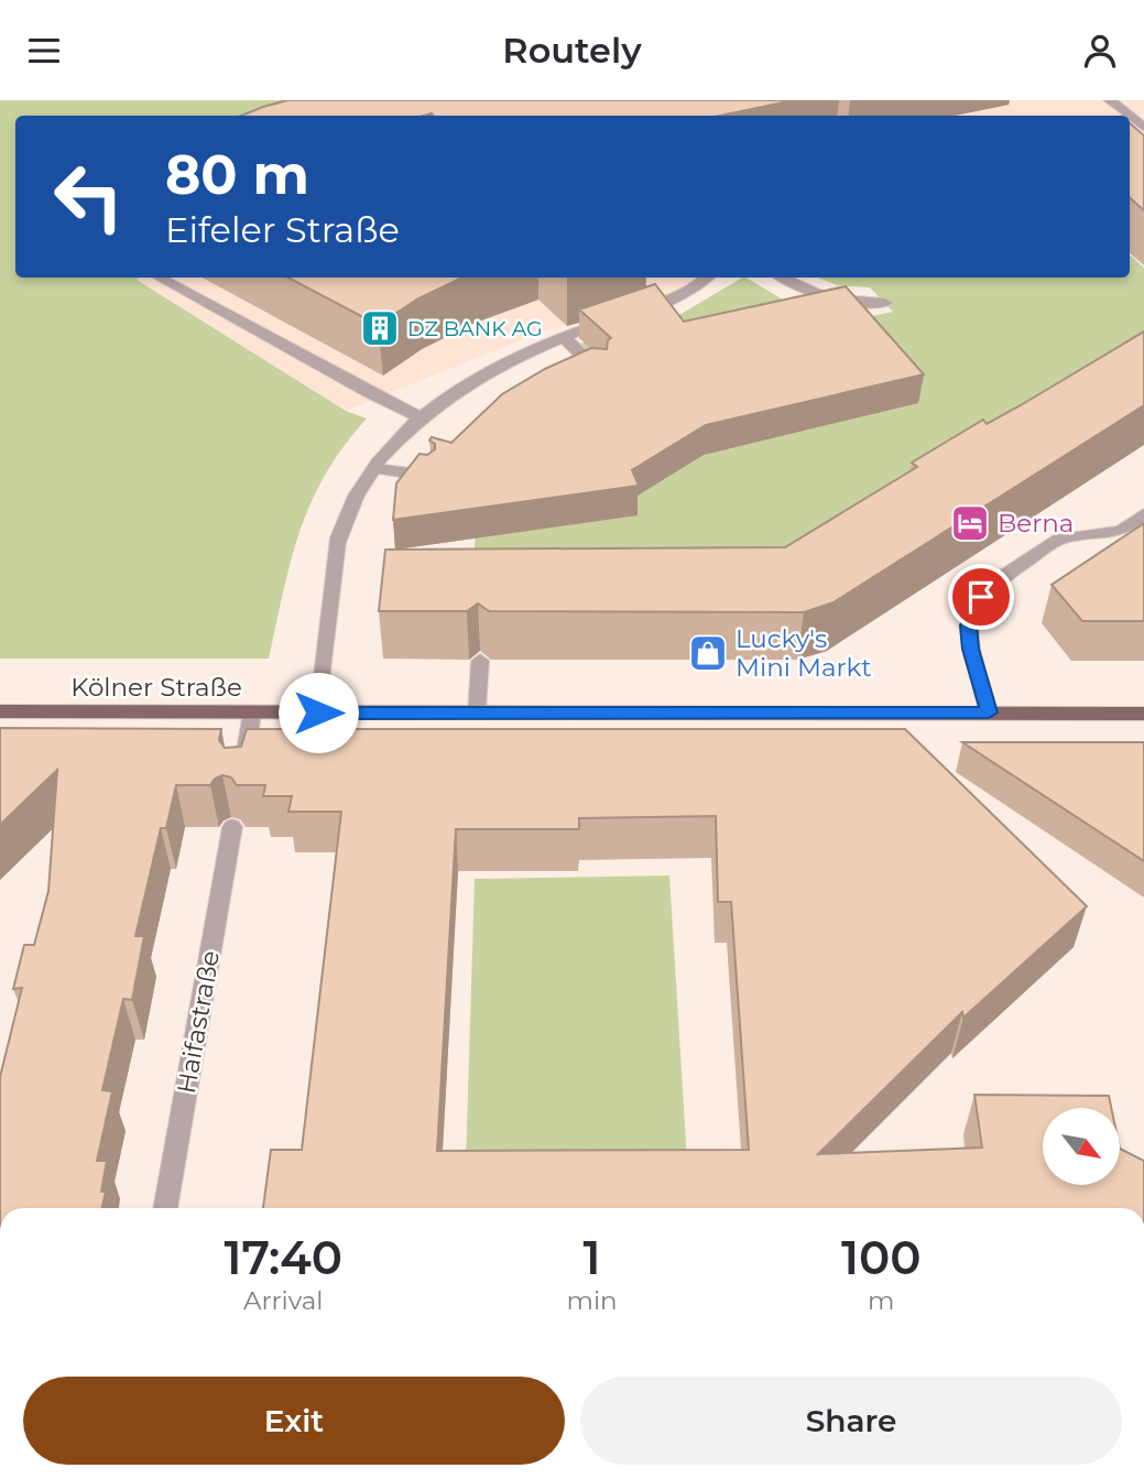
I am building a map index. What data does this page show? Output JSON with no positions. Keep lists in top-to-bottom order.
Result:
{
  "streets": {
    "main road": ["Kölner Straße"],
    "street": ["Haifastraße"]
  },
  "places": {
    "building": ["DZ BANK AG"],
    "hotel": ["Berna"],
    "shop": ["Lucky's Mini Markt"]
  },
  "north": "bottom right",
  "page": {
    "header": "Routely",
    "turn": ["80 m", "Eifeler Straße"],
    "eta": [
      "17:40",
      "Arrival",
      "1",
      "min",
      "100",
      "m"
    ],
    "buttons": ["Exit", "Share"]
  }
}
